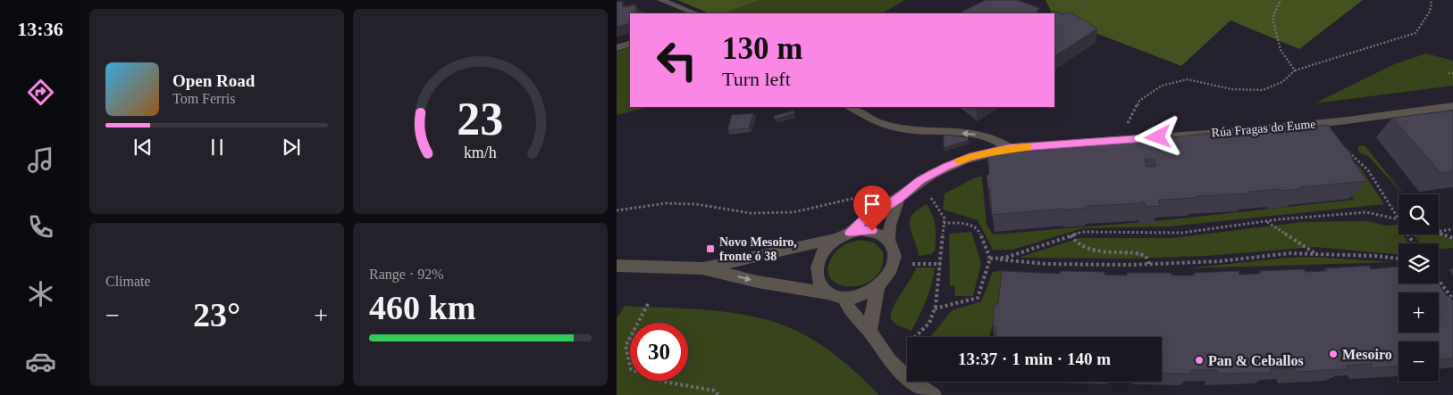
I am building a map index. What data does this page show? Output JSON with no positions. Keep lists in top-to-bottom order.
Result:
{
  "streets": {
    "street": ["Rúa Fragas do Eume"]
  },
  "places": {
    "transit": ["Novo Mesoiro, fronte ó 38"],
    "other": ["Mesoiro", "Pan & Ceballos"]
  },
  "page": {
    "tabs": "13:36",
    "turn": ["130 m", "Turn left"],
    "song": ["Open Road", "Tom Ferris"],
    "map_buttons": ["+", "−"],
    "tile": [
      "Climate",
      ["Range · 92%", "460 km"]
    ],
    "heat": ["−", "23°", "+"],
    "limit": "30",
    "trip": "13:37 · 1 min · 140 m",
    "gauge": ["23", "km/h"]
  }
}
